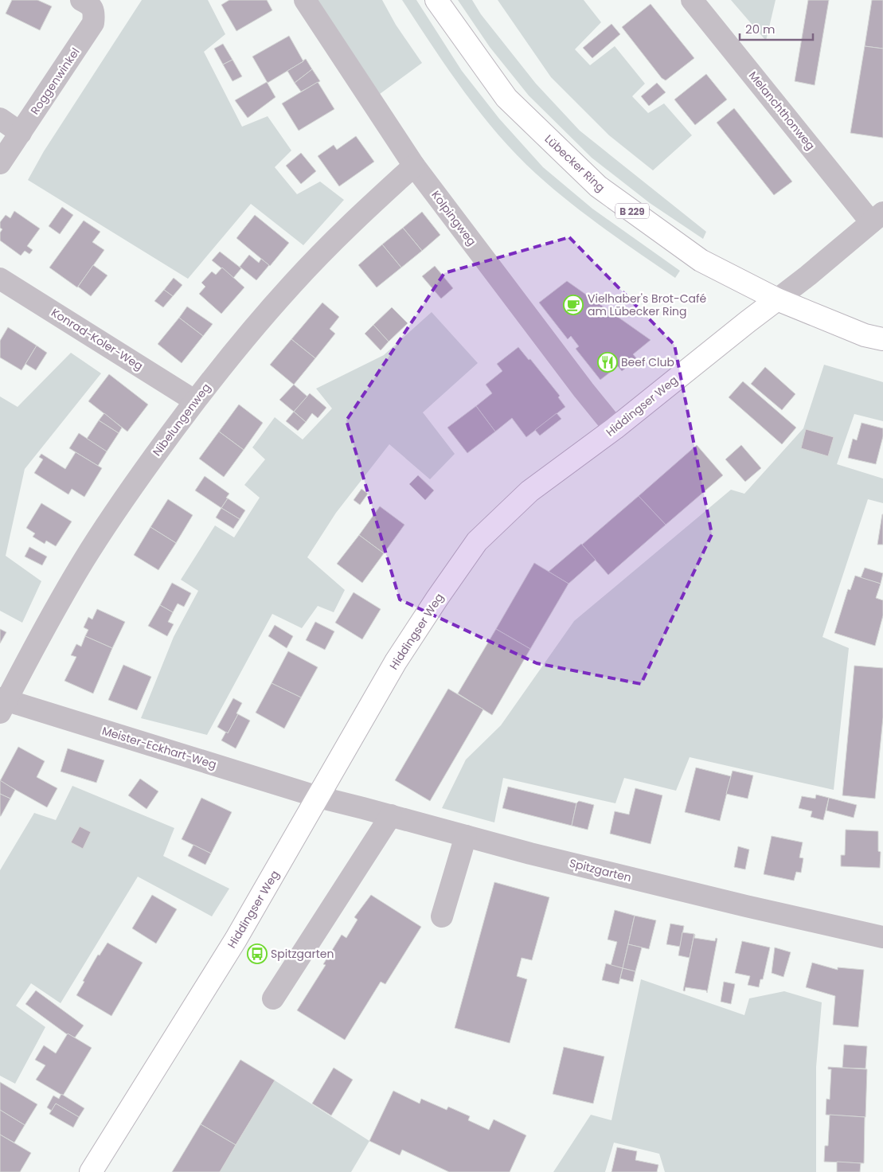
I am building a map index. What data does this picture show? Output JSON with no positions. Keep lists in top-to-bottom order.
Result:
{
  "streets": {
    "main road": ["Lübecker Ring", "B 229", "Hiddingser Weg"],
    "street": [
      "Roggenwinkel",
      "Melanchthonweg",
      "Kolpingweg",
      "Konrad-Koler-Weg",
      "Nibelungenweg",
      "Meister-Eckhart-Weg",
      "Spitzgarten"
    ]
  },
  "crossings": [
    ["Melanchthonweg", "Hiddingser Weg"],
    ["Lübecker Ring", "Hiddingser Weg"],
    ["Kolpingweg", "Hiddingser Weg"],
    ["Kolpingweg", "Nibelungenweg"],
    ["Konrad-Koler-Weg", "Nibelungenweg"],
    ["Hiddingser Weg", "Meister-Eckhart-Weg"],
    ["Hiddingser Weg", "Spitzgarten"],
    ["Nibelungenweg", "Meister-Eckhart-Weg"],
    ["Meister-Eckhart-Weg", "Spitzgarten"]
  ],
  "places": {
    "cafe": ["Vielhaber's Brot-Café am Lübecker Ring"],
    "restaurant": ["Beef Club"],
    "bus stop": ["Spitzgarten"]
  },
  "scale_bar": "20 m"
}
